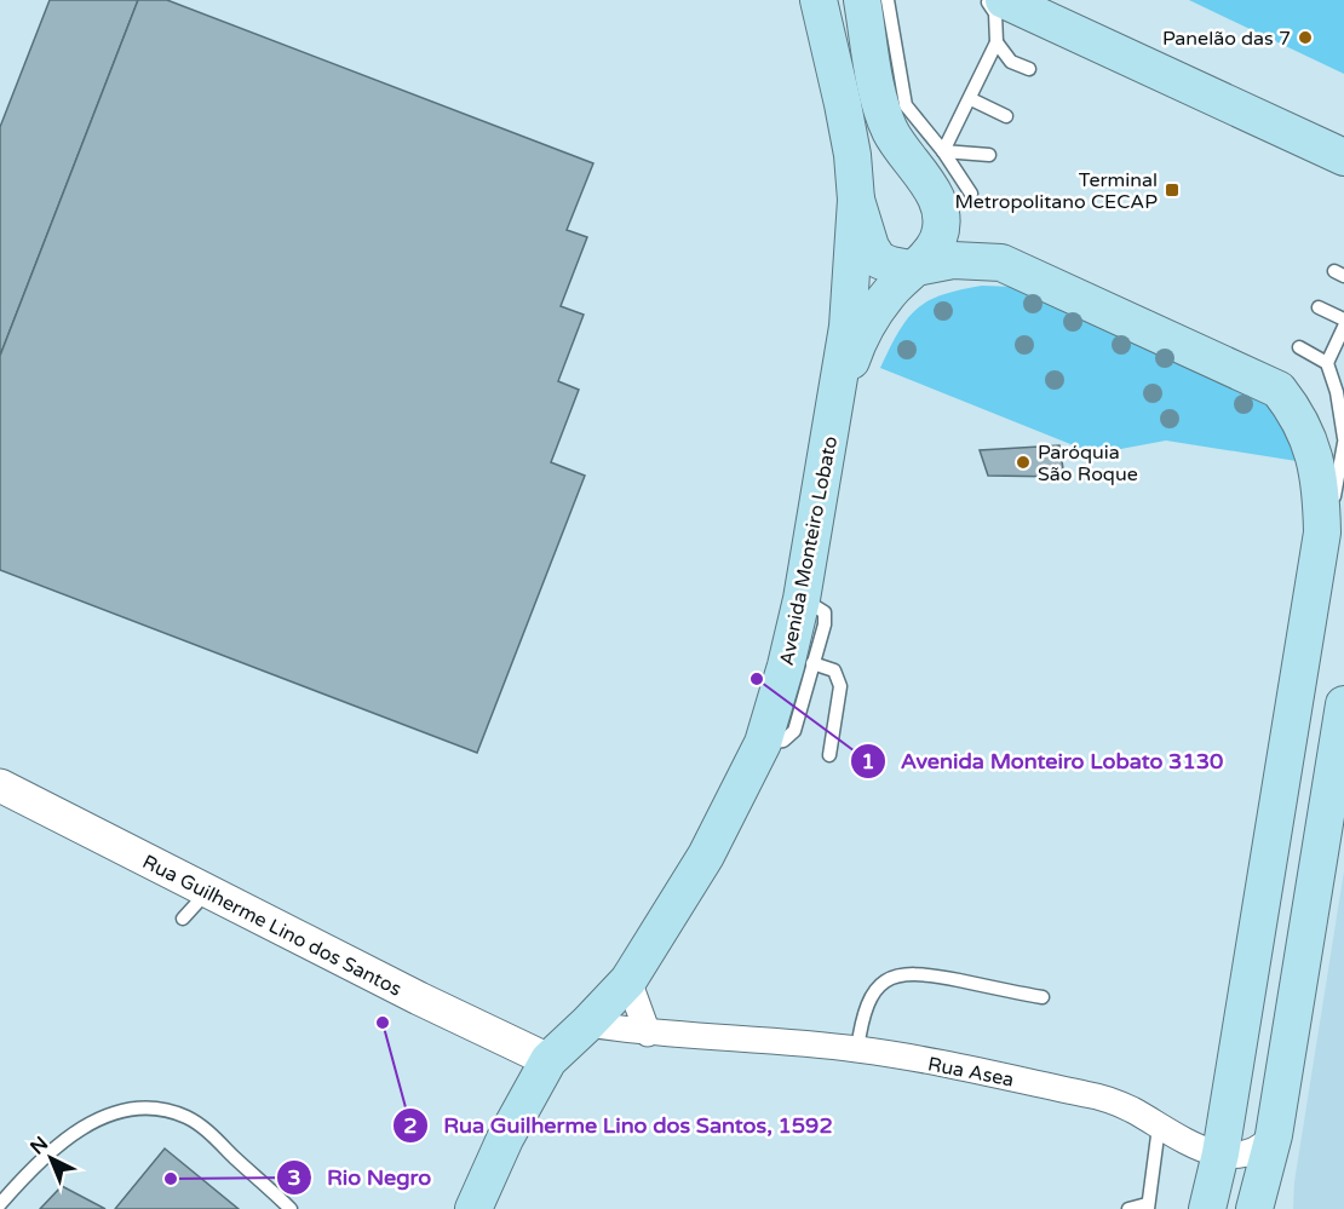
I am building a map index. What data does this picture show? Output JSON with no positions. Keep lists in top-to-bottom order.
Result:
{
  "streets": {
    "main road": ["Avenida Monteiro Lobato"],
    "street": ["Rua Guilherme Lino dos Santos", "Rua Asea"]
  },
  "crossings": [
    ["Avenida Monteiro Lobato", "Rua Guilherme Lino dos Santos"],
    ["Avenida Monteiro Lobato", "Rua Asea"]
  ],
  "places": {
    "other": [
      "Panelão das 7",
      "Paróquia São Roque",
      "Avenida Monteiro Lobato 3130",
      "Rua Guilherme Lino dos Santos, 1592",
      "Rio Negro"
    ],
    "transit": ["Terminal Metropolitano CECAP"]
  },
  "north": "top left"
}
